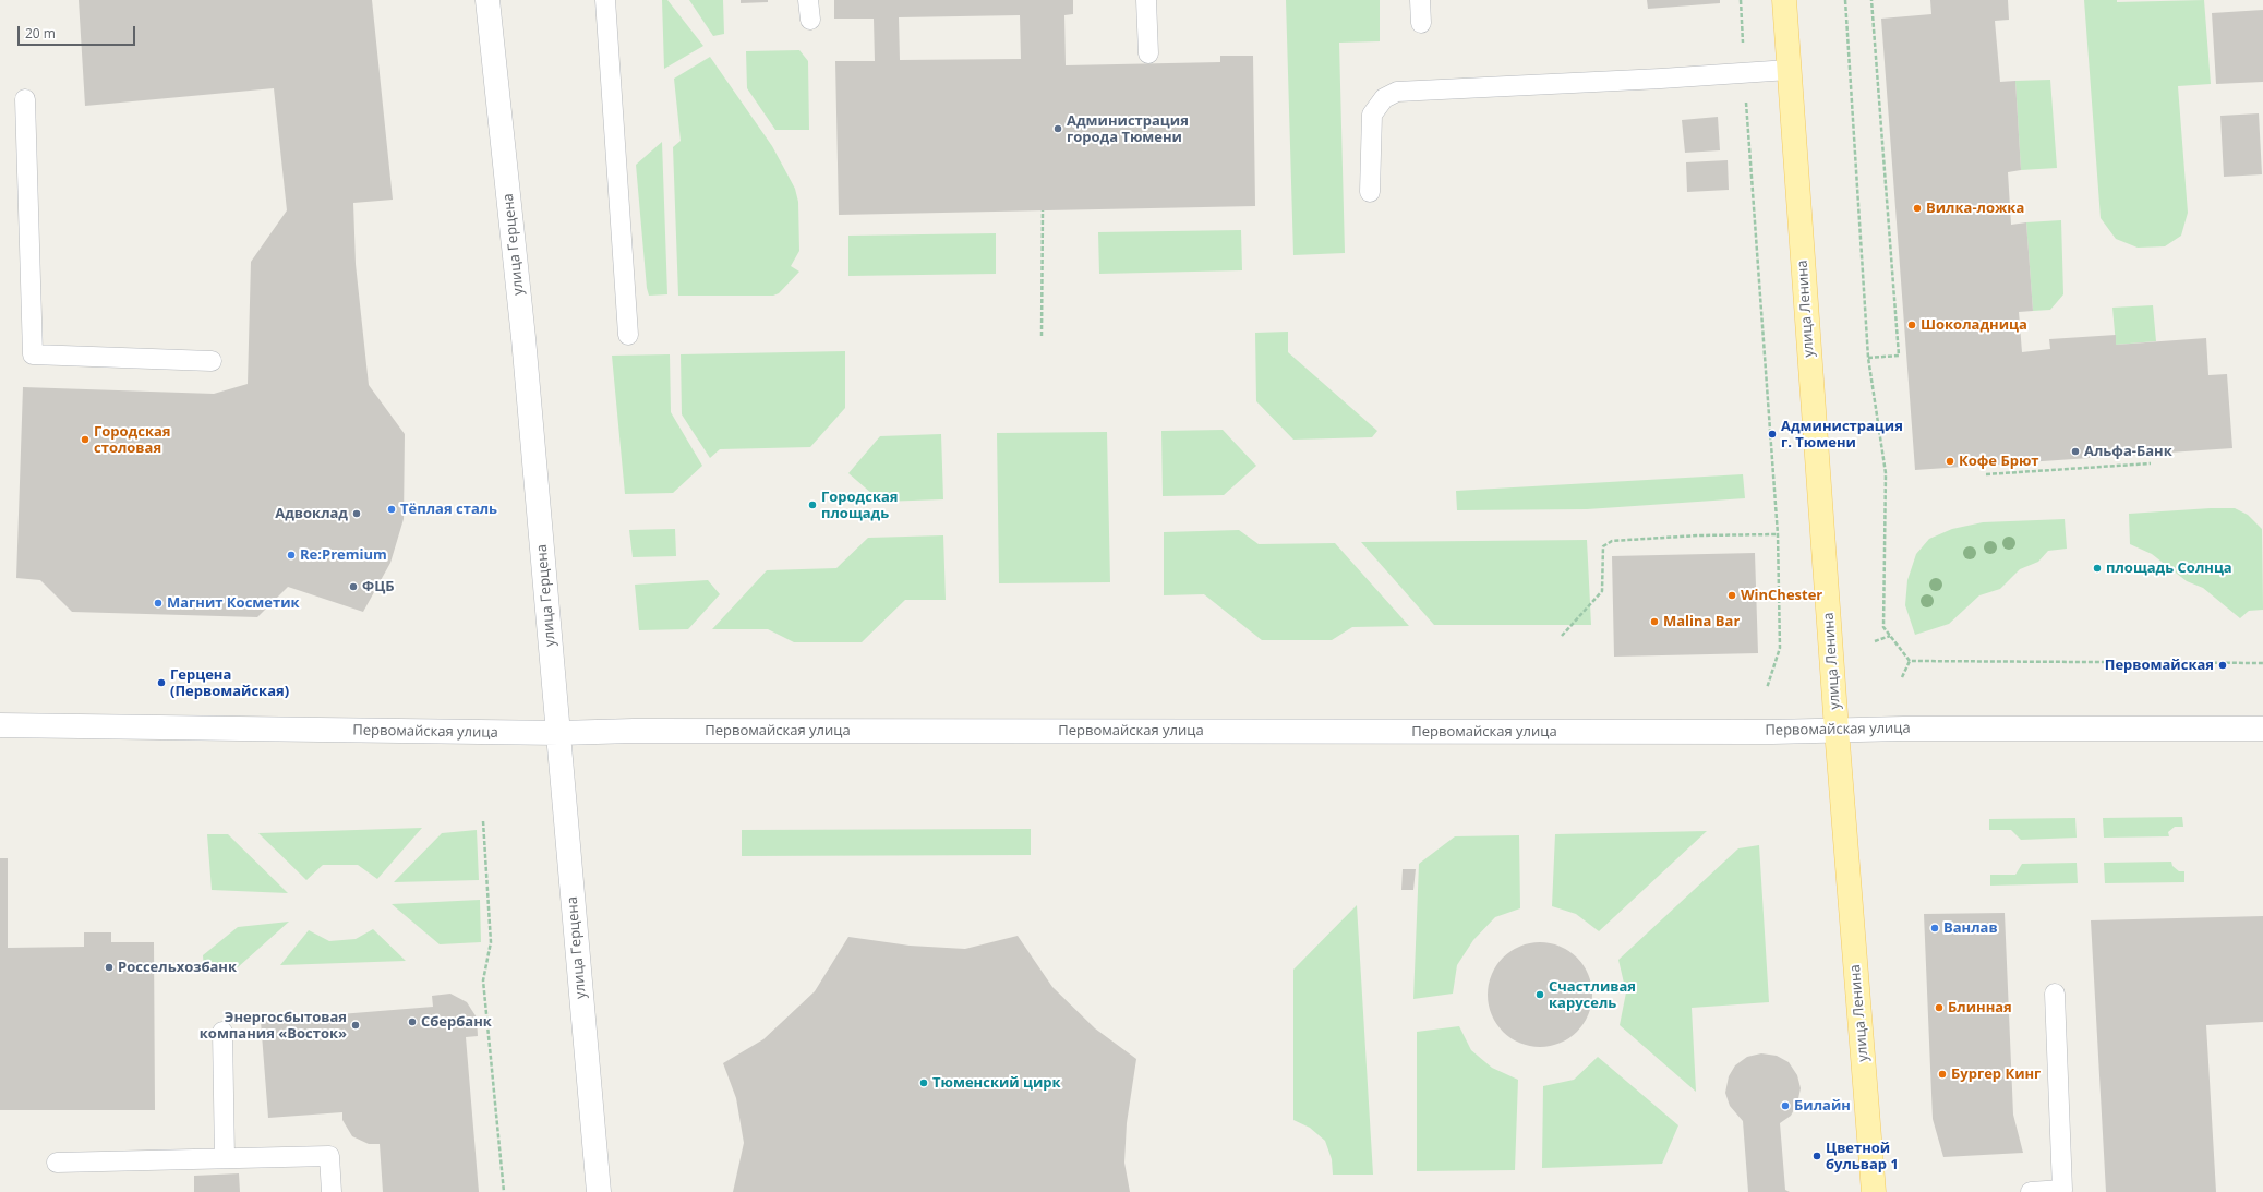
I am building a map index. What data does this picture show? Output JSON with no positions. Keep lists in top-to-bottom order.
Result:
{
  "streets": {
    "main road": ["улица Ленина"],
    "street": ["улица Герцена", "Первомайская улица"]
  },
  "crossings": [
    ["улица Герцена", "Первомайская улица"],
    ["улица Ленина", "Первомайская улица"]
  ],
  "places": [
    "Администрация города Тюмени",
    "Вилка-ложка",
    "Шоколадница",
    "Администрация г. Тюмени",
    "Городская столовая",
    "Альфа-Банк",
    "Кофе Брют",
    "Городская площадь",
    "Тёплая сталь",
    "Адвоклад",
    "Re:Premium",
    "площадь Солнца",
    "ФЦБ",
    "WinChester",
    "Магнит Косметик",
    "Malina Bar",
    "Первомайская",
    "Герцена (Первомайская)",
    "Ванлав",
    "Россельхозбанк",
    "Счастливая карусель",
    "Блинная",
    "Сбербанк",
    "Энергосбытовая компания «Восток»",
    "Бургер Кинг",
    "Тюменский цирк",
    "Билайн",
    "Цветной бульвар 1"
  ],
  "scale_bar": "20 m"
}
